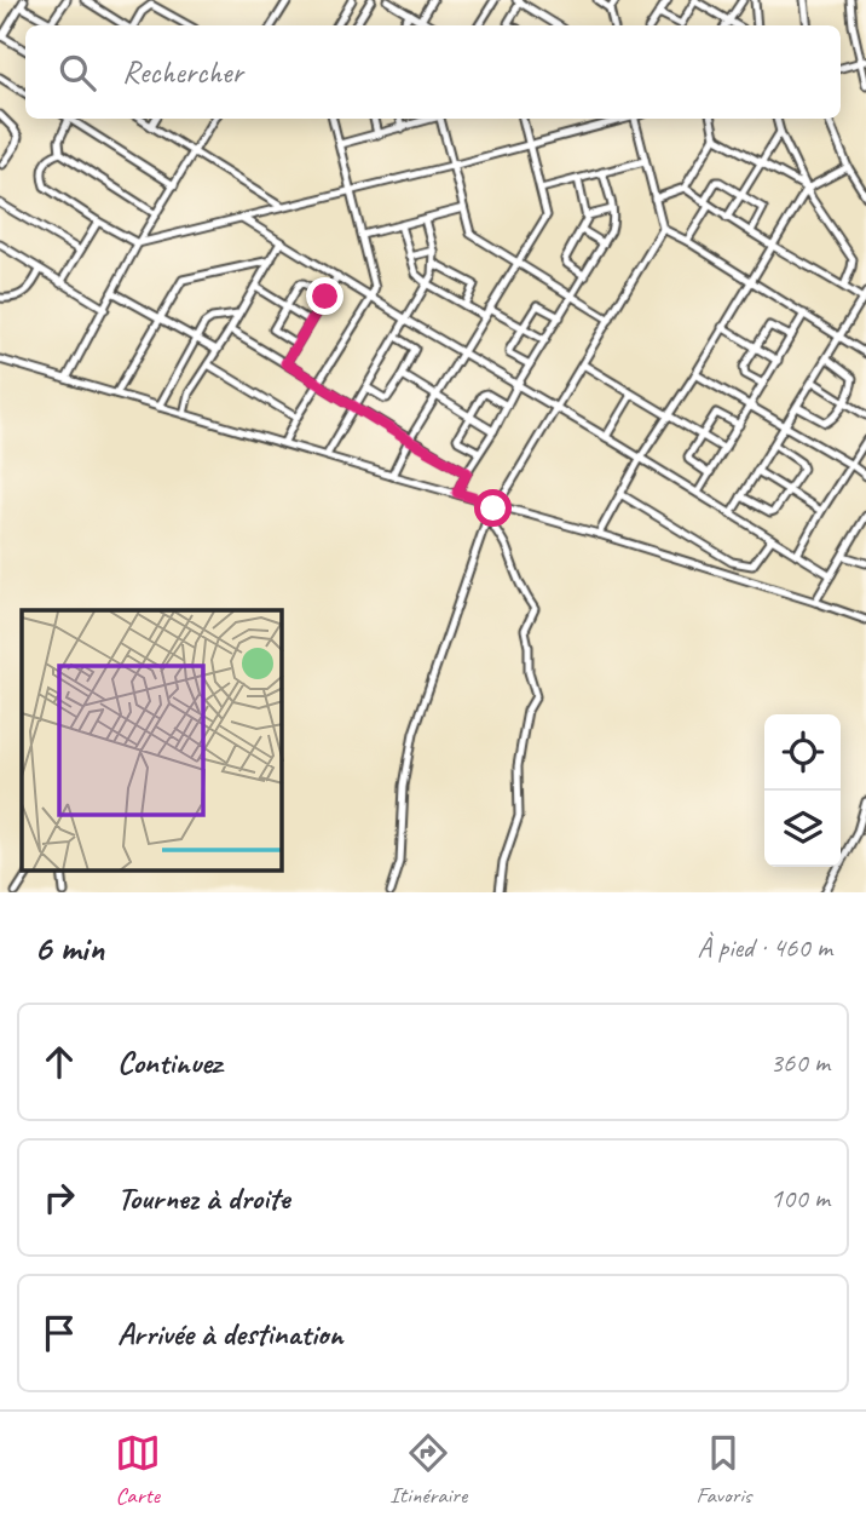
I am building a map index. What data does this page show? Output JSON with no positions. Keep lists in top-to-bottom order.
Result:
{
  "page": {
    "search": "Rechercher",
    "heading": ["6 min", "À pied · 460 m"],
    "list": [
      ["Continuez", "360 m"],
      ["Tournez à droite", "100 m"],
      "Arrivée à destination"
    ],
    "nav": ["Carte", "Itinéraire", "Favoris"]
  }
}
